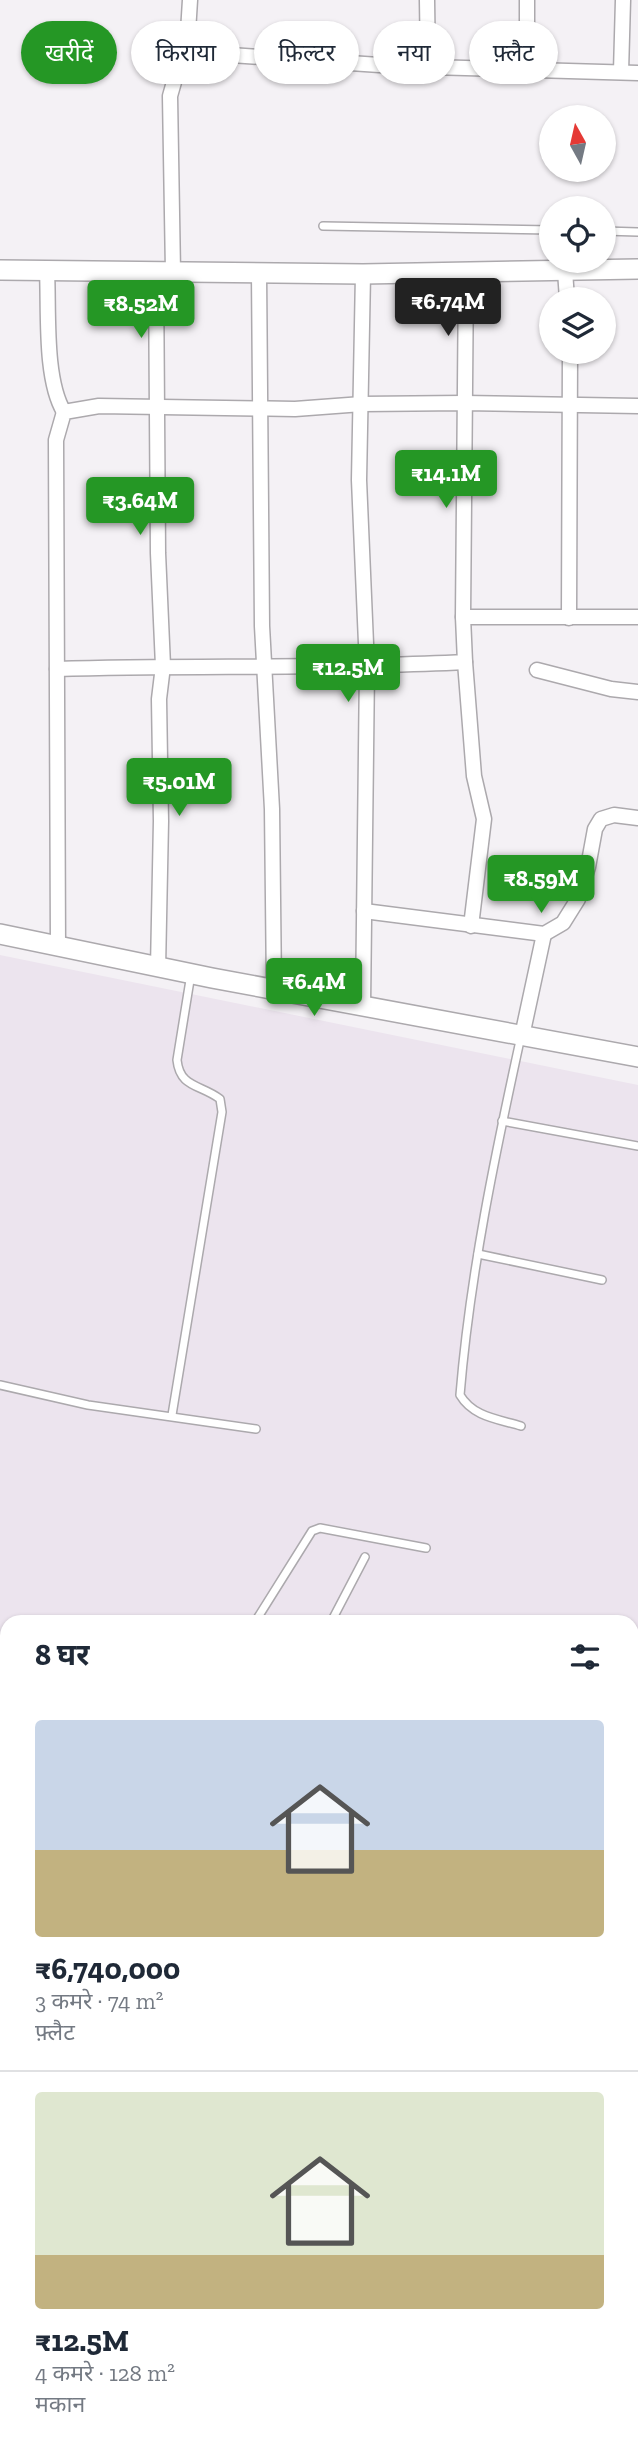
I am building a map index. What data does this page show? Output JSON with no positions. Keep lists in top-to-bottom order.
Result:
{
  "north": "top",
  "page": {
    "chip": [
      "खरीदें",
      "किराया",
      "फ़िल्टर",
      "नया",
      "फ़्लैट"
    ],
    "price": [
      "₹6.74M",
      "₹8.52M",
      "₹14.1M",
      "₹3.64M",
      "₹12.5M",
      "₹5.01M",
      "₹8.59M",
      "₹6.4M"
    ],
    "heading": "8 घर",
    "list": [
      {
        "name": "₹6,740,000",
        "note": "3 कमरे · 74 m² · फ़्लैट"
      },
      {
        "name": "₹12.5M",
        "note": "4 कमरे · 128 m² · मकान"
      }
    ]
  }
}
